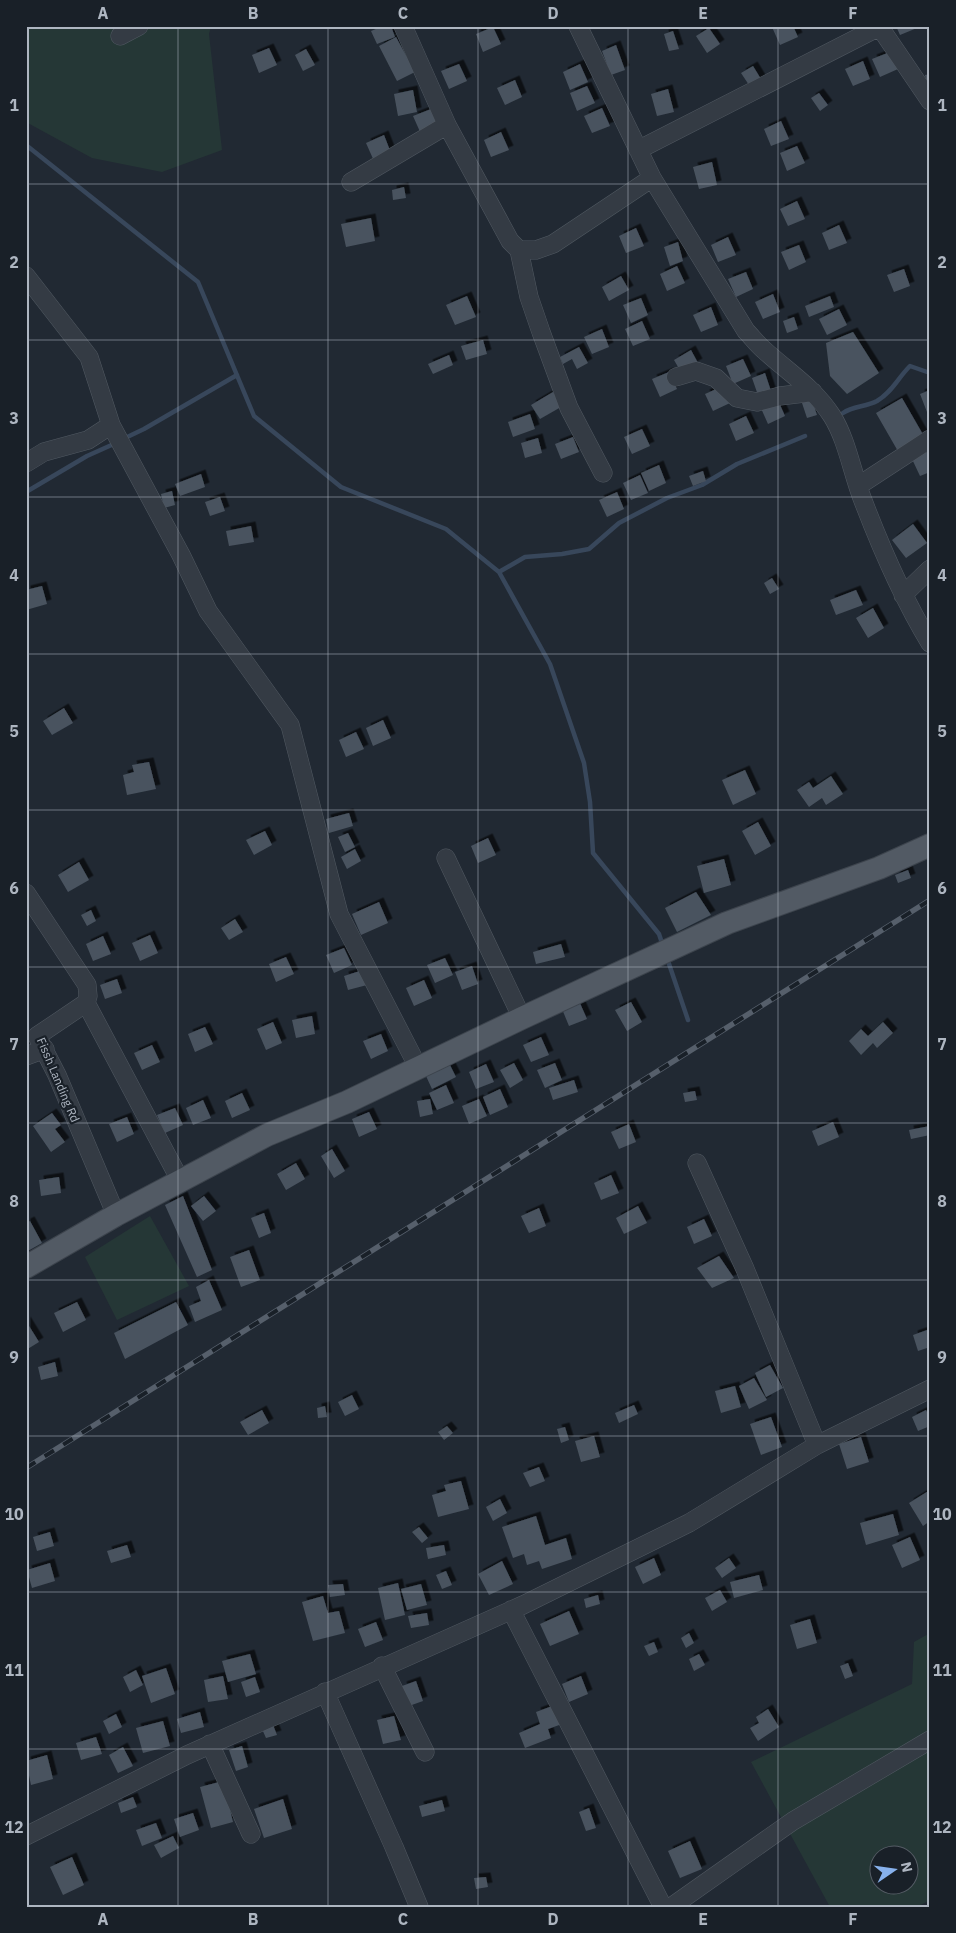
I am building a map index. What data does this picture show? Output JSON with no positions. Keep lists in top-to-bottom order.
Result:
{
  "streets": {
    "street": ["Fissh Landing Rd"]
  },
  "north": "right",
  "grid": {
    "columns": [
      "A",
      "B",
      "C",
      "D",
      "E",
      "F"
    ],
    "rows": [
      "1",
      "2",
      "3",
      "4",
      "5",
      "6",
      "7",
      "8",
      "9",
      "10",
      "11",
      "12"
    ]
  }
}
